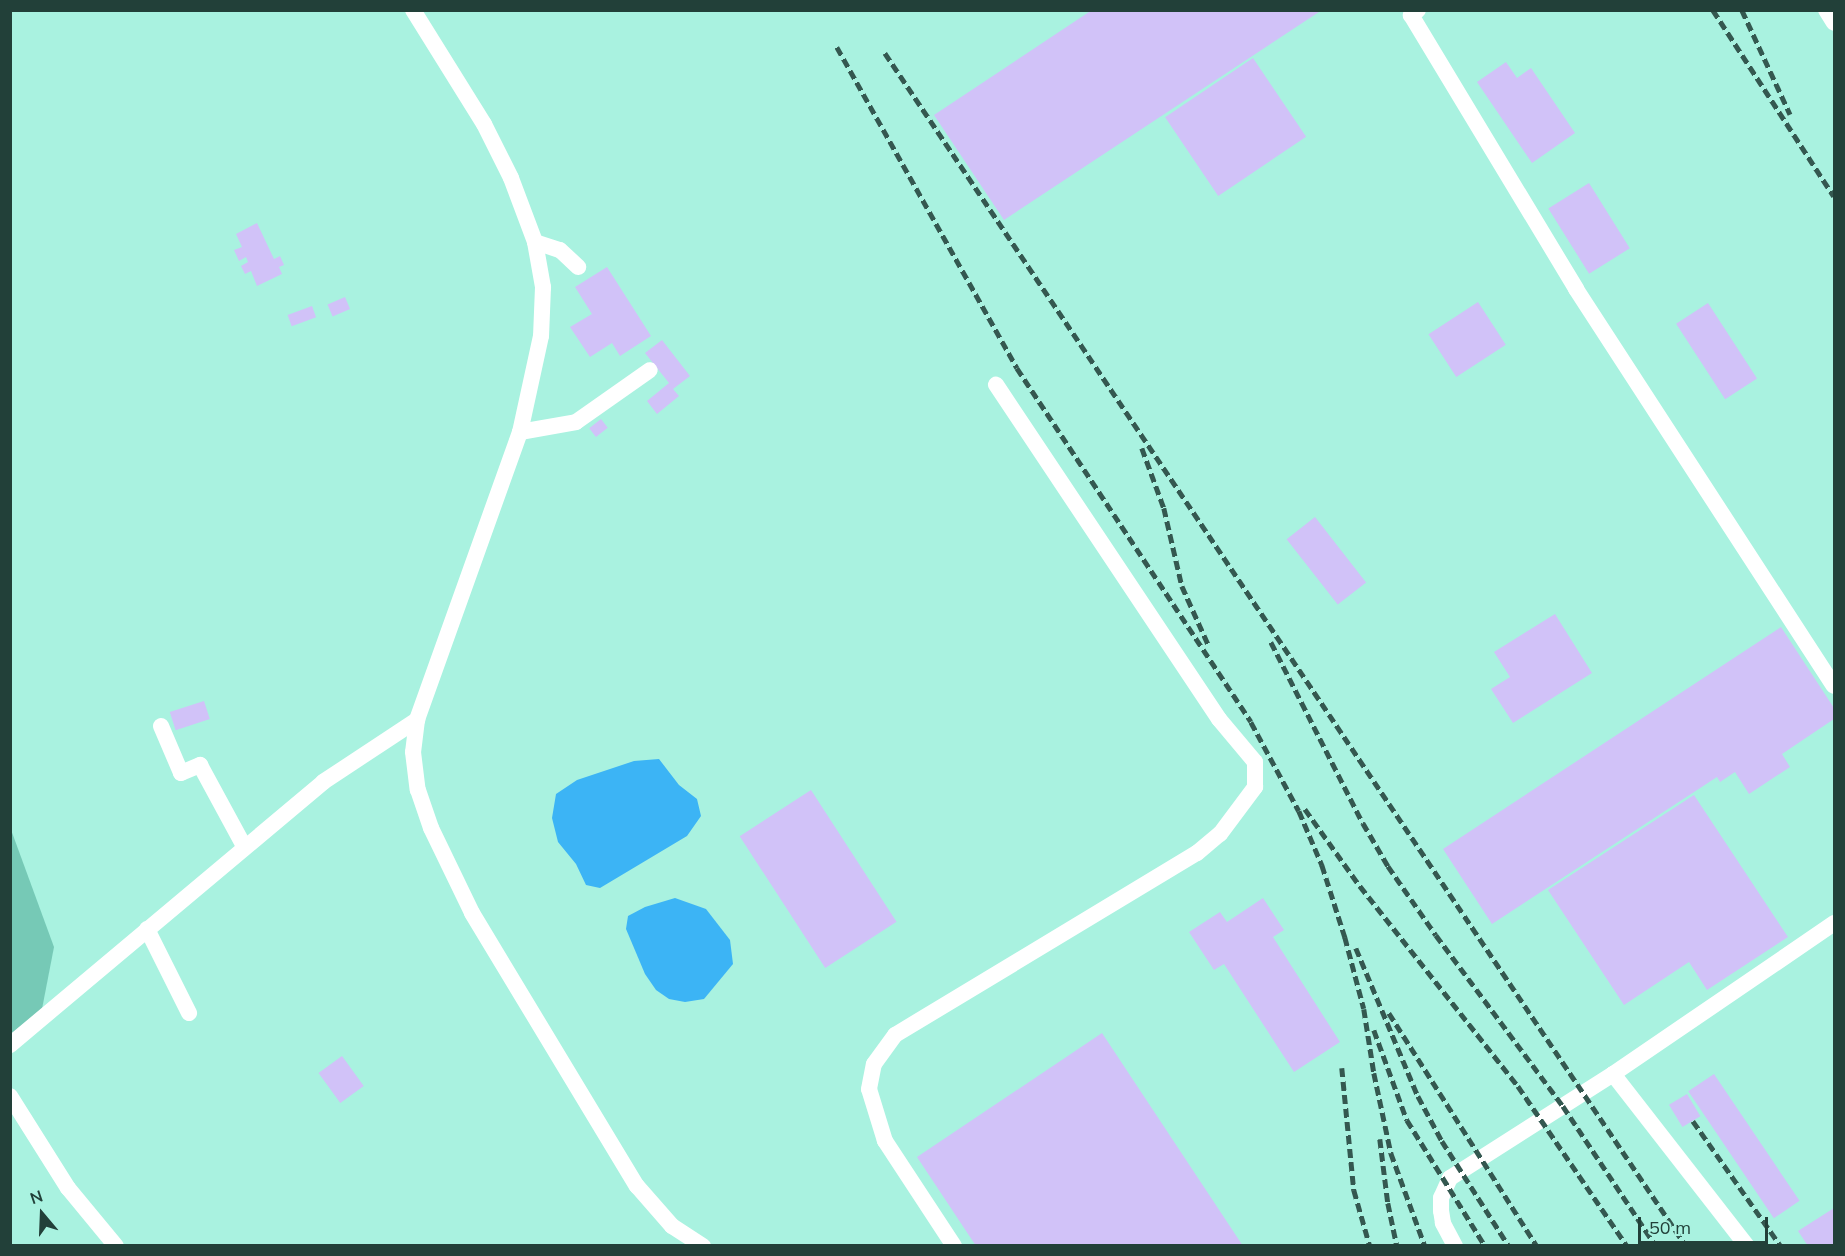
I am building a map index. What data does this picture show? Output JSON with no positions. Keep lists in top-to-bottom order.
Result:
{
  "scale_bar": "50 m",
  "north": "top"
}
